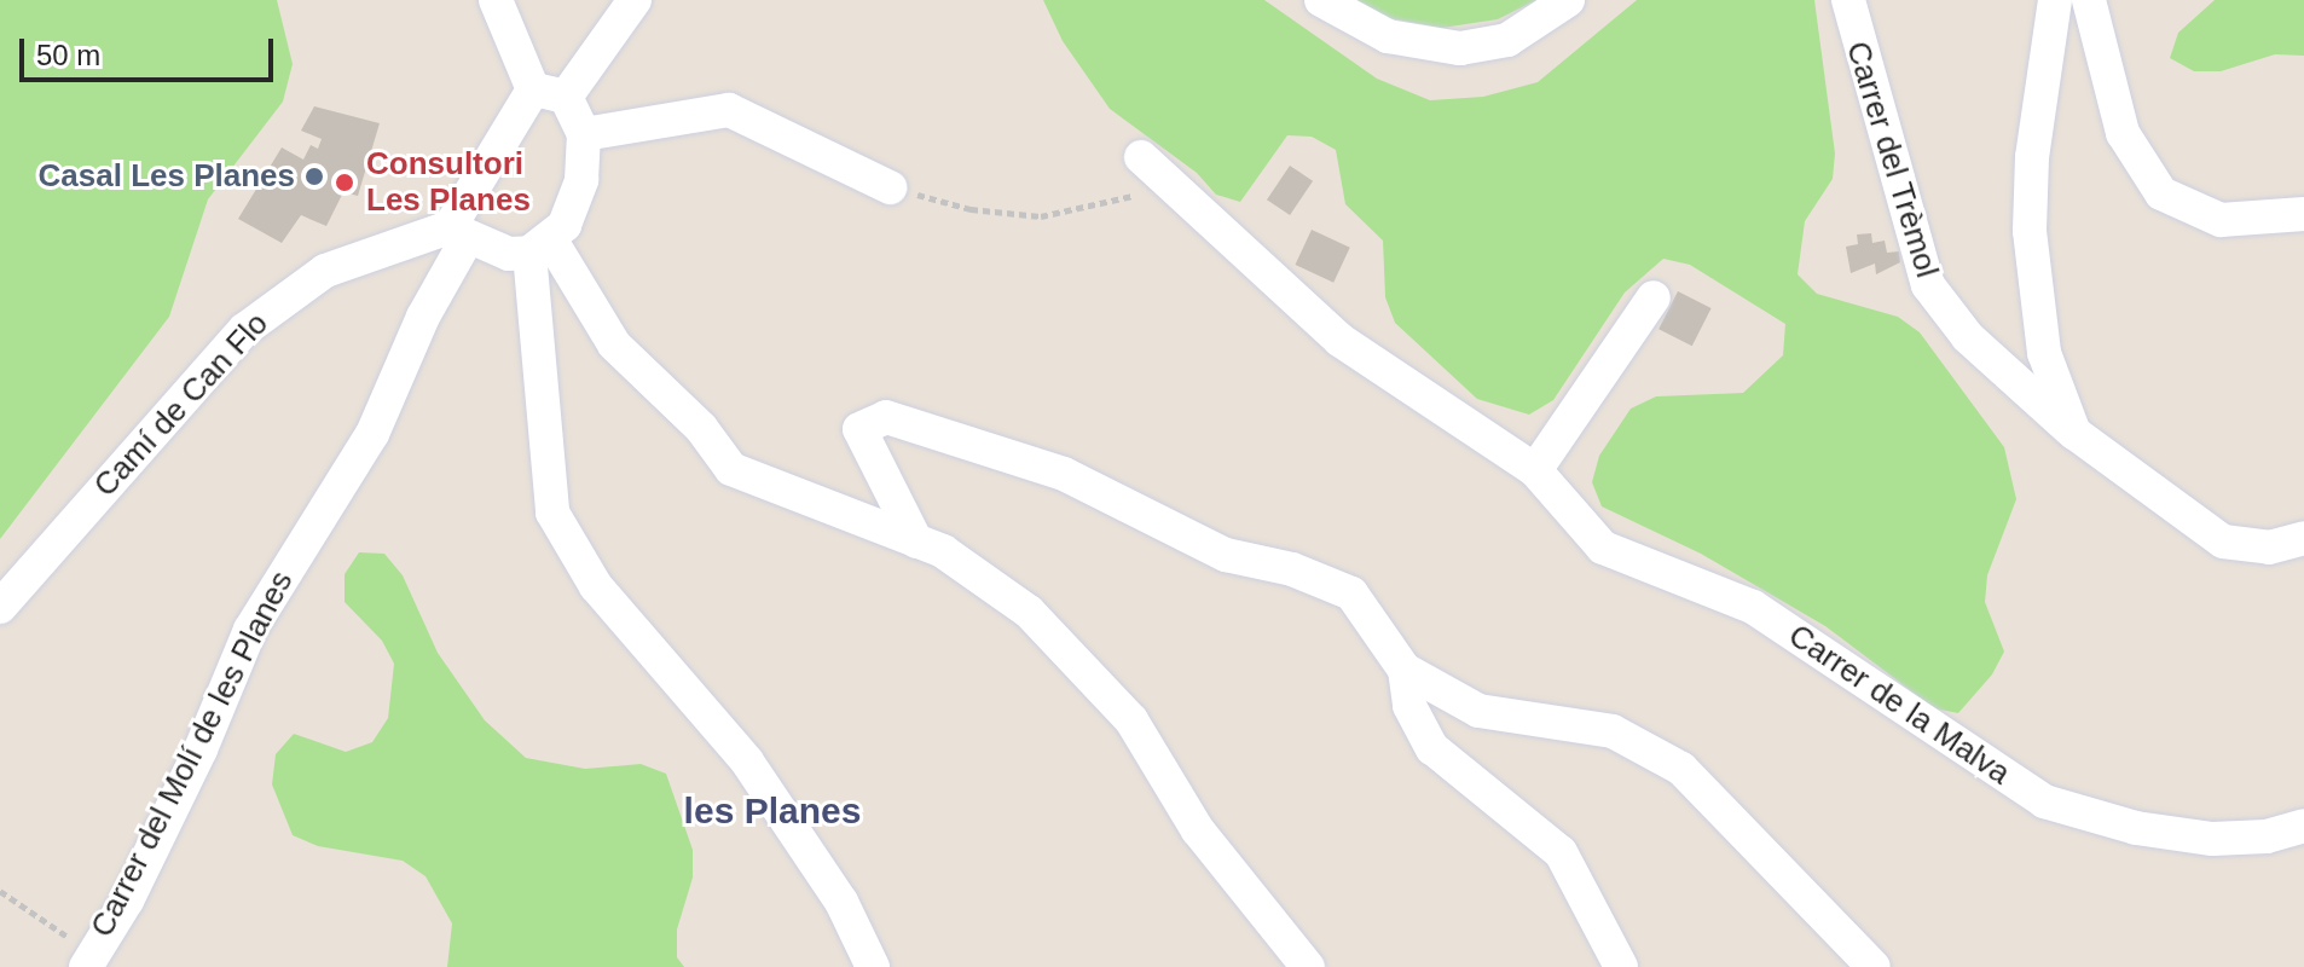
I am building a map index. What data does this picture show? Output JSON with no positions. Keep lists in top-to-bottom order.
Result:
{
  "streets": {
    "street": [
      "Carrer del Trèmol",
      "Camí de Can Flo",
      "Carrer de la Malva",
      "Carrer del Molí de les Planes"
    ]
  },
  "crossings": [
    ["Camí de Can Flo", "Carrer del Molí de les Planes"]
  ],
  "districts": ["les Planes"],
  "places": ["Casal Les Planes", "Consultori Les Planes"],
  "scale_bar": "50 m"
}
